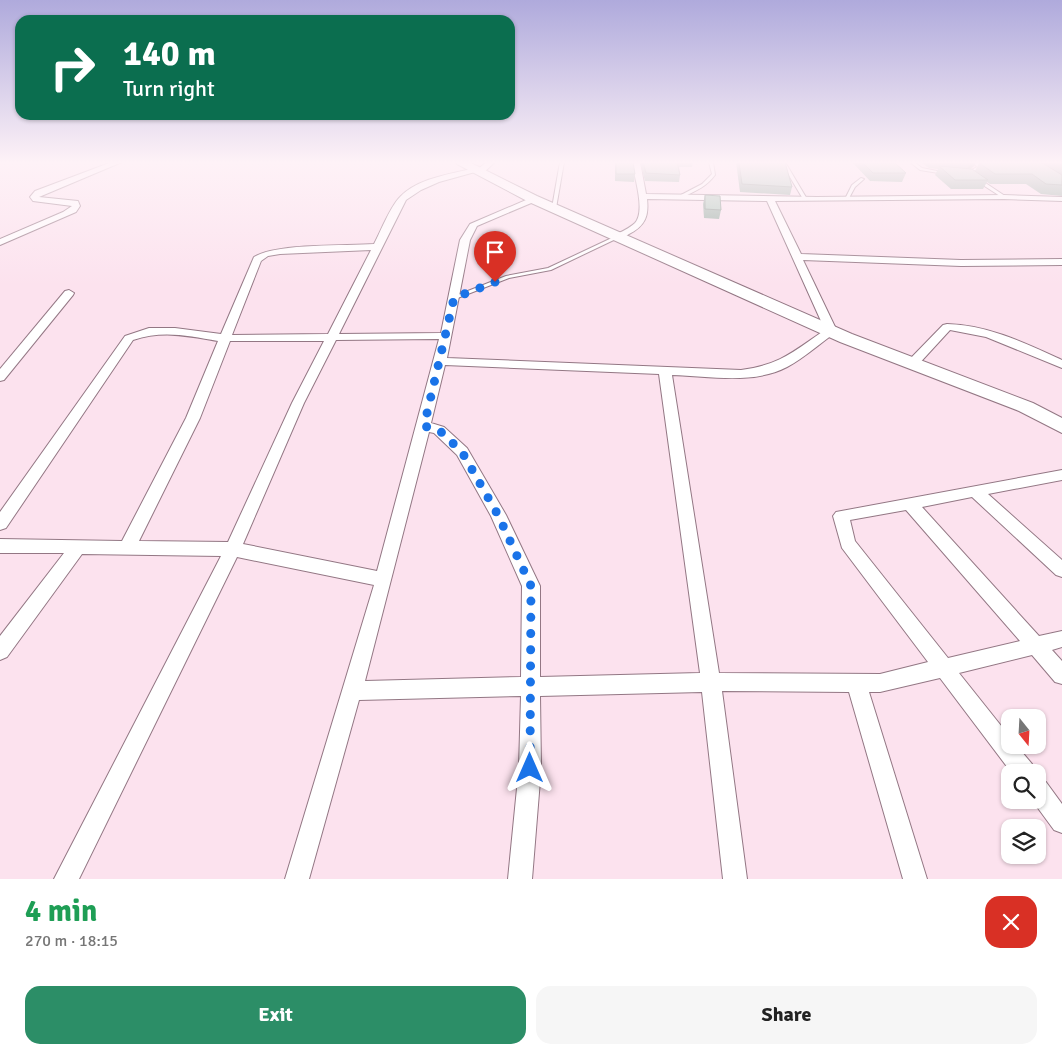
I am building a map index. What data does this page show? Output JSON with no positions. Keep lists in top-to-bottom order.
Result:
{
  "north": "bottom",
  "page": {
    "turn": ["140 m", "Turn right"],
    "heading": ["4 min", "270 m · 18:15"],
    "buttons": ["Exit", "Share"]
  }
}
